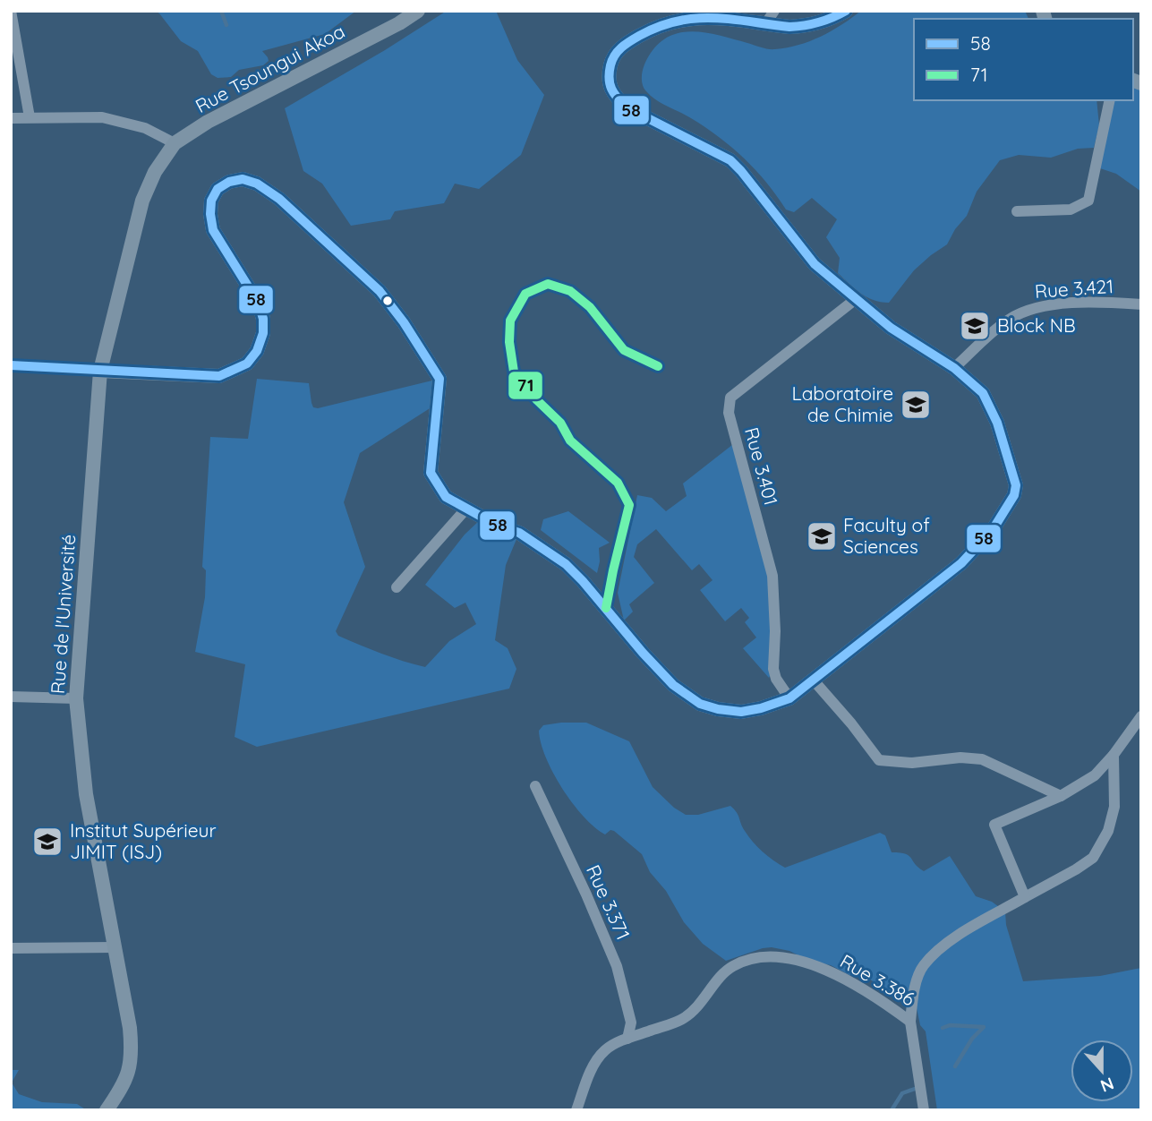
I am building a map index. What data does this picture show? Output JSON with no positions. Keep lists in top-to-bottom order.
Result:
{
  "streets": {
    "street": [
      "Rue Tsoungui Akoa",
      "Rue 3.421",
      "Rue 3.401",
      "Rue de l'Université",
      "Rue 3.371",
      "Rue 3.386"
    ]
  },
  "crossings": [
    ["Rue Tsoungui Akoa", "Rue de l'Université"],
    ["Rue 3.371", "Rue 3.386"]
  ],
  "places": {
    "school or university": [
      "Block NB",
      "Laboratoire de Chimie",
      "Faculty of Sciences",
      "Institut Supérieur JIMIT (ISJ)"
    ]
  },
  "lines": ["transit line 58", "transit line 71"],
  "legend": ["58", "71"],
  "north": "bottom"
}
